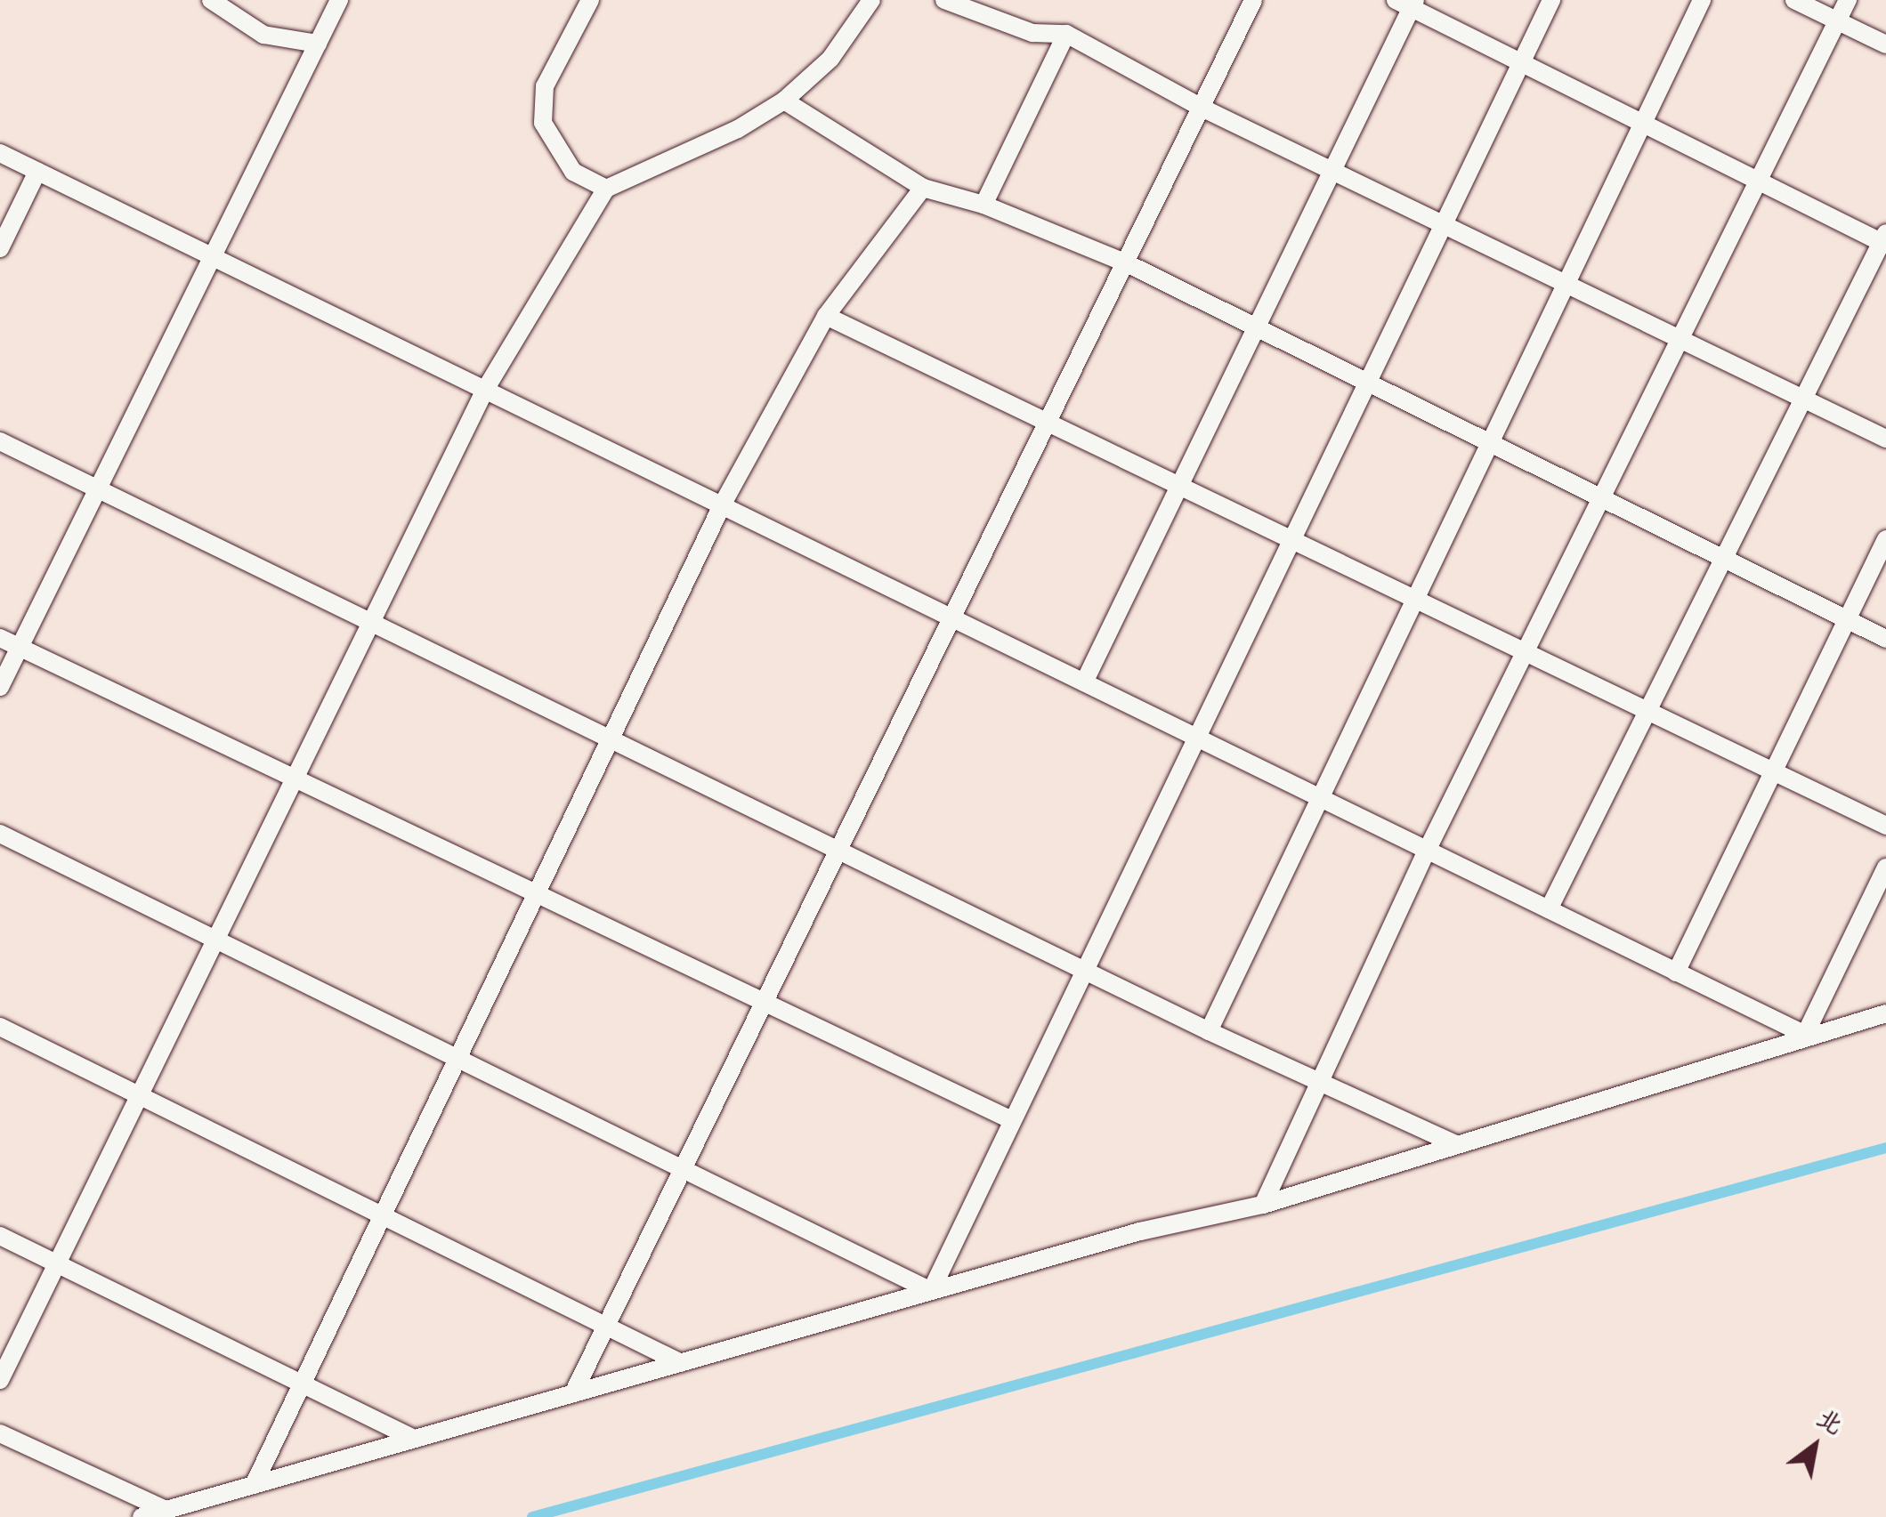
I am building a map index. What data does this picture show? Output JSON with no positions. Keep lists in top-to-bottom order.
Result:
{
  "north": "top right"
}
